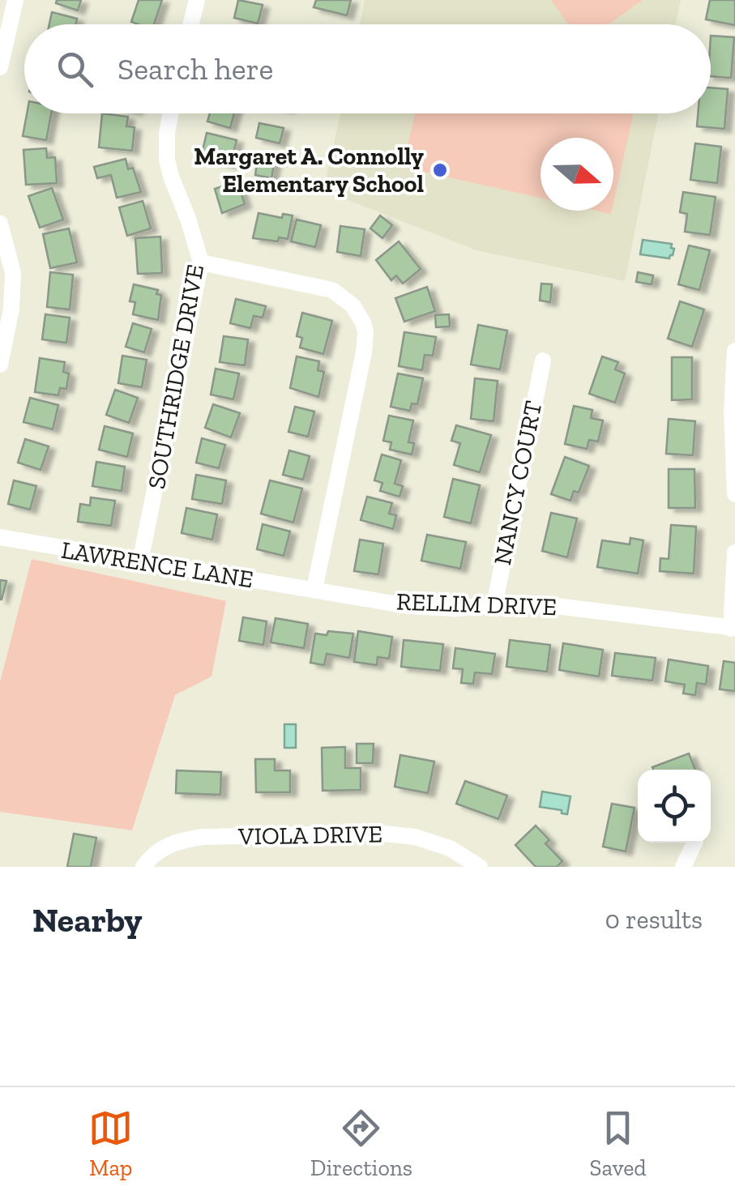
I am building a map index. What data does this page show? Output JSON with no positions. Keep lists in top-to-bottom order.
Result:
{
  "streets": {
    "street": [
      "SOUTHRIDGE DRIVE",
      "NANCY COURT",
      "LAWRENCE LANE",
      "RELLIM DRIVE",
      "VIOLA DRIVE"
    ]
  },
  "crossings": [
    ["SOUTHRIDGE DRIVE", "LAWRENCE LANE"],
    ["NANCY COURT", "RELLIM DRIVE"],
    ["LAWRENCE LANE", "RELLIM DRIVE"]
  ],
  "places": ["Margaret A. Connolly Elementary School"],
  "north": "right",
  "page": {
    "search": "Search here",
    "heading": ["Nearby", "0 results"],
    "nav": ["Map", "Directions", "Saved"]
  }
}
